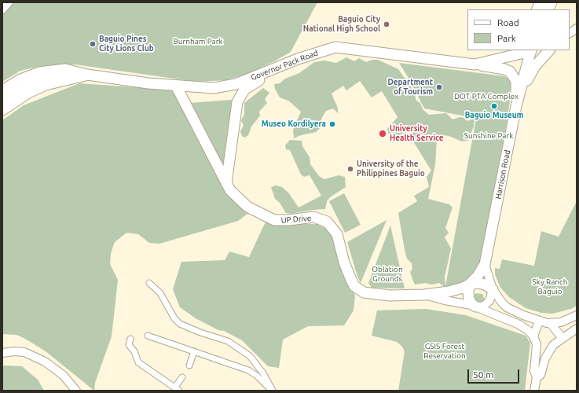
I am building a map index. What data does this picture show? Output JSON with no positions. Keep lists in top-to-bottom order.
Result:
{
  "streets": {
    "highway": ["Governor Pack Road", "Harrison Road", "UP Drive"]
  },
  "crossings": [
    ["Governor Pack Road", "Harrison Road"],
    ["Governor Pack Road", "UP Drive"],
    ["Harrison Road", "UP Drive"]
  ],
  "parks": [
    "Burnham Park",
    "DOT-PTA Complex",
    "Sunshine Park",
    "Oblation Grounds",
    "Sky Ranch Baguio",
    "GSIS Forest Reservation"
  ],
  "places": [
    "Baguio City National High School",
    "Baguio Pines City Lions Club",
    "Department of Tourism",
    "Baguio Museum",
    "Museo Kordilyera",
    "University Health Service",
    "University of the Philippines Baguio"
  ],
  "legend": ["Road", "Park"],
  "scale_bar": "50 m"
}
